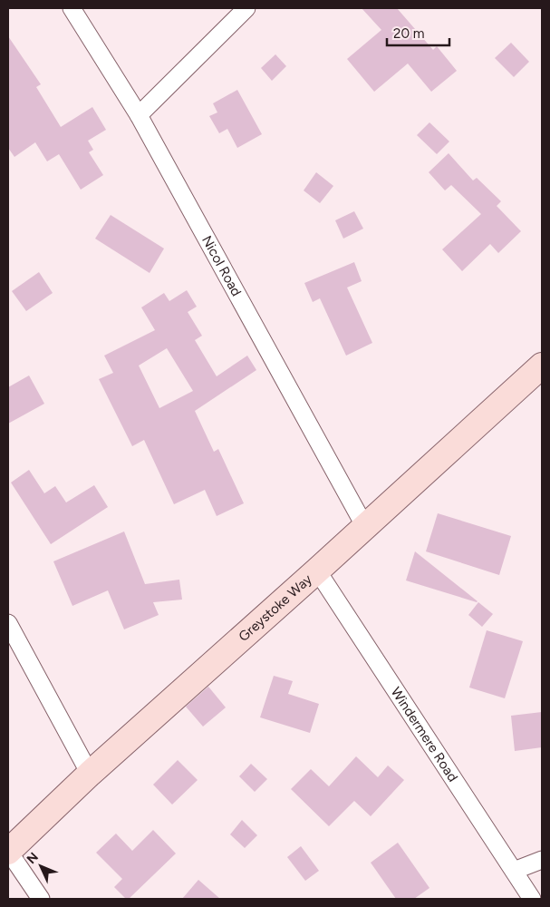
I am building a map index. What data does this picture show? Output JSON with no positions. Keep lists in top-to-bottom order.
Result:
{
  "streets": {
    "street": ["Nicol Road", "Greystoke Way", "Windermere Road"]
  },
  "crossings": [
    ["Nicol Road", "Greystoke Way"],
    ["Greystoke Way", "Windermere Road"]
  ],
  "scale_bar": "20 m",
  "north": "top left"
}
